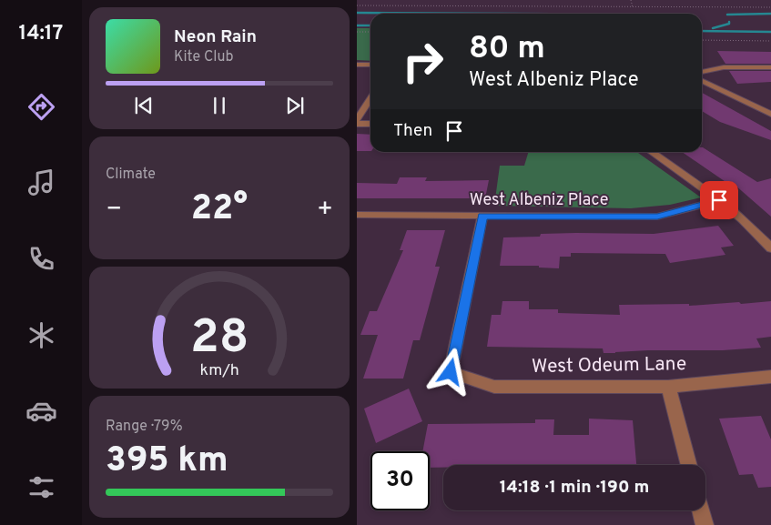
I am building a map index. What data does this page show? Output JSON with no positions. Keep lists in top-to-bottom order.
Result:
{
  "streets": {
    "street": ["West Albeniz Place", "West Odeum Lane"]
  },
  "crossings": [
    ["West Albeniz Place", "West Odeum Lane"]
  ],
  "page": {
    "tabs": "14:17",
    "turn": ["80 m", "West Albeniz Place"],
    "song": ["Neon Rain", "Kite Club"],
    "then": "Then",
    "tile": [
      "Climate",
      ["Range · 79%", "395 km"]
    ],
    "heat": ["−", "22°", "+"],
    "limit": "30",
    "trip": "14:18 · 1 min · 190 m",
    "gauge": ["28", "km/h"]
  }
}
